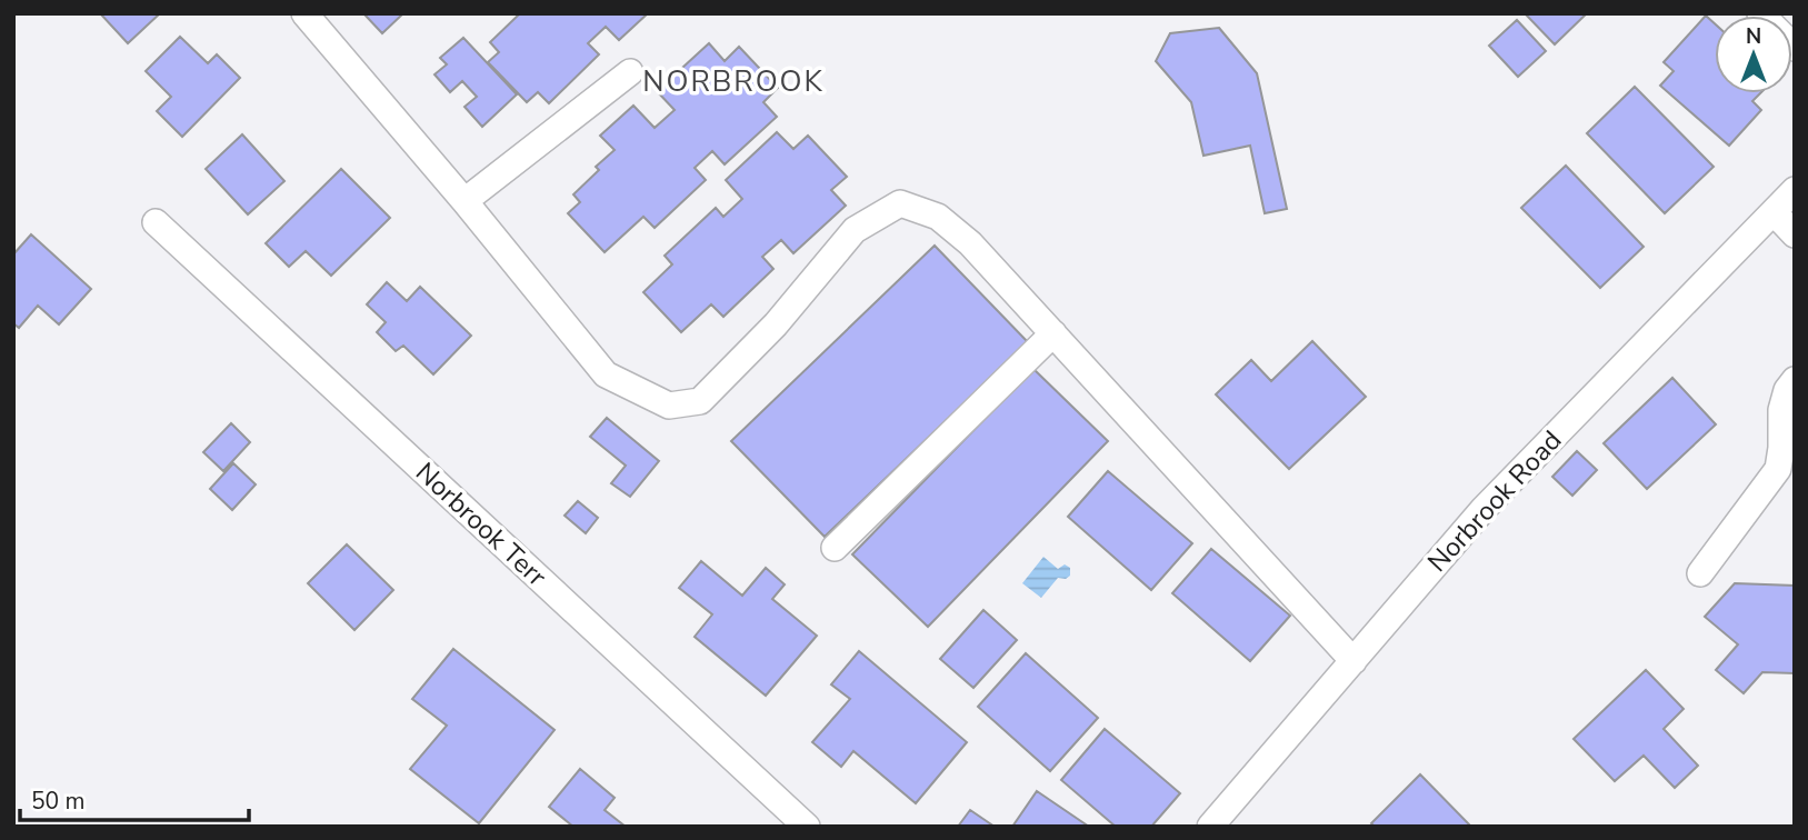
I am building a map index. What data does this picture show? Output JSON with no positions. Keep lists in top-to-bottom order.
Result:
{
  "streets": {
    "street": ["Norbrook Road", "Norbrook Terr"]
  },
  "districts": ["NORBROOK"],
  "scale_bar": "50 m",
  "north": "top"
}
